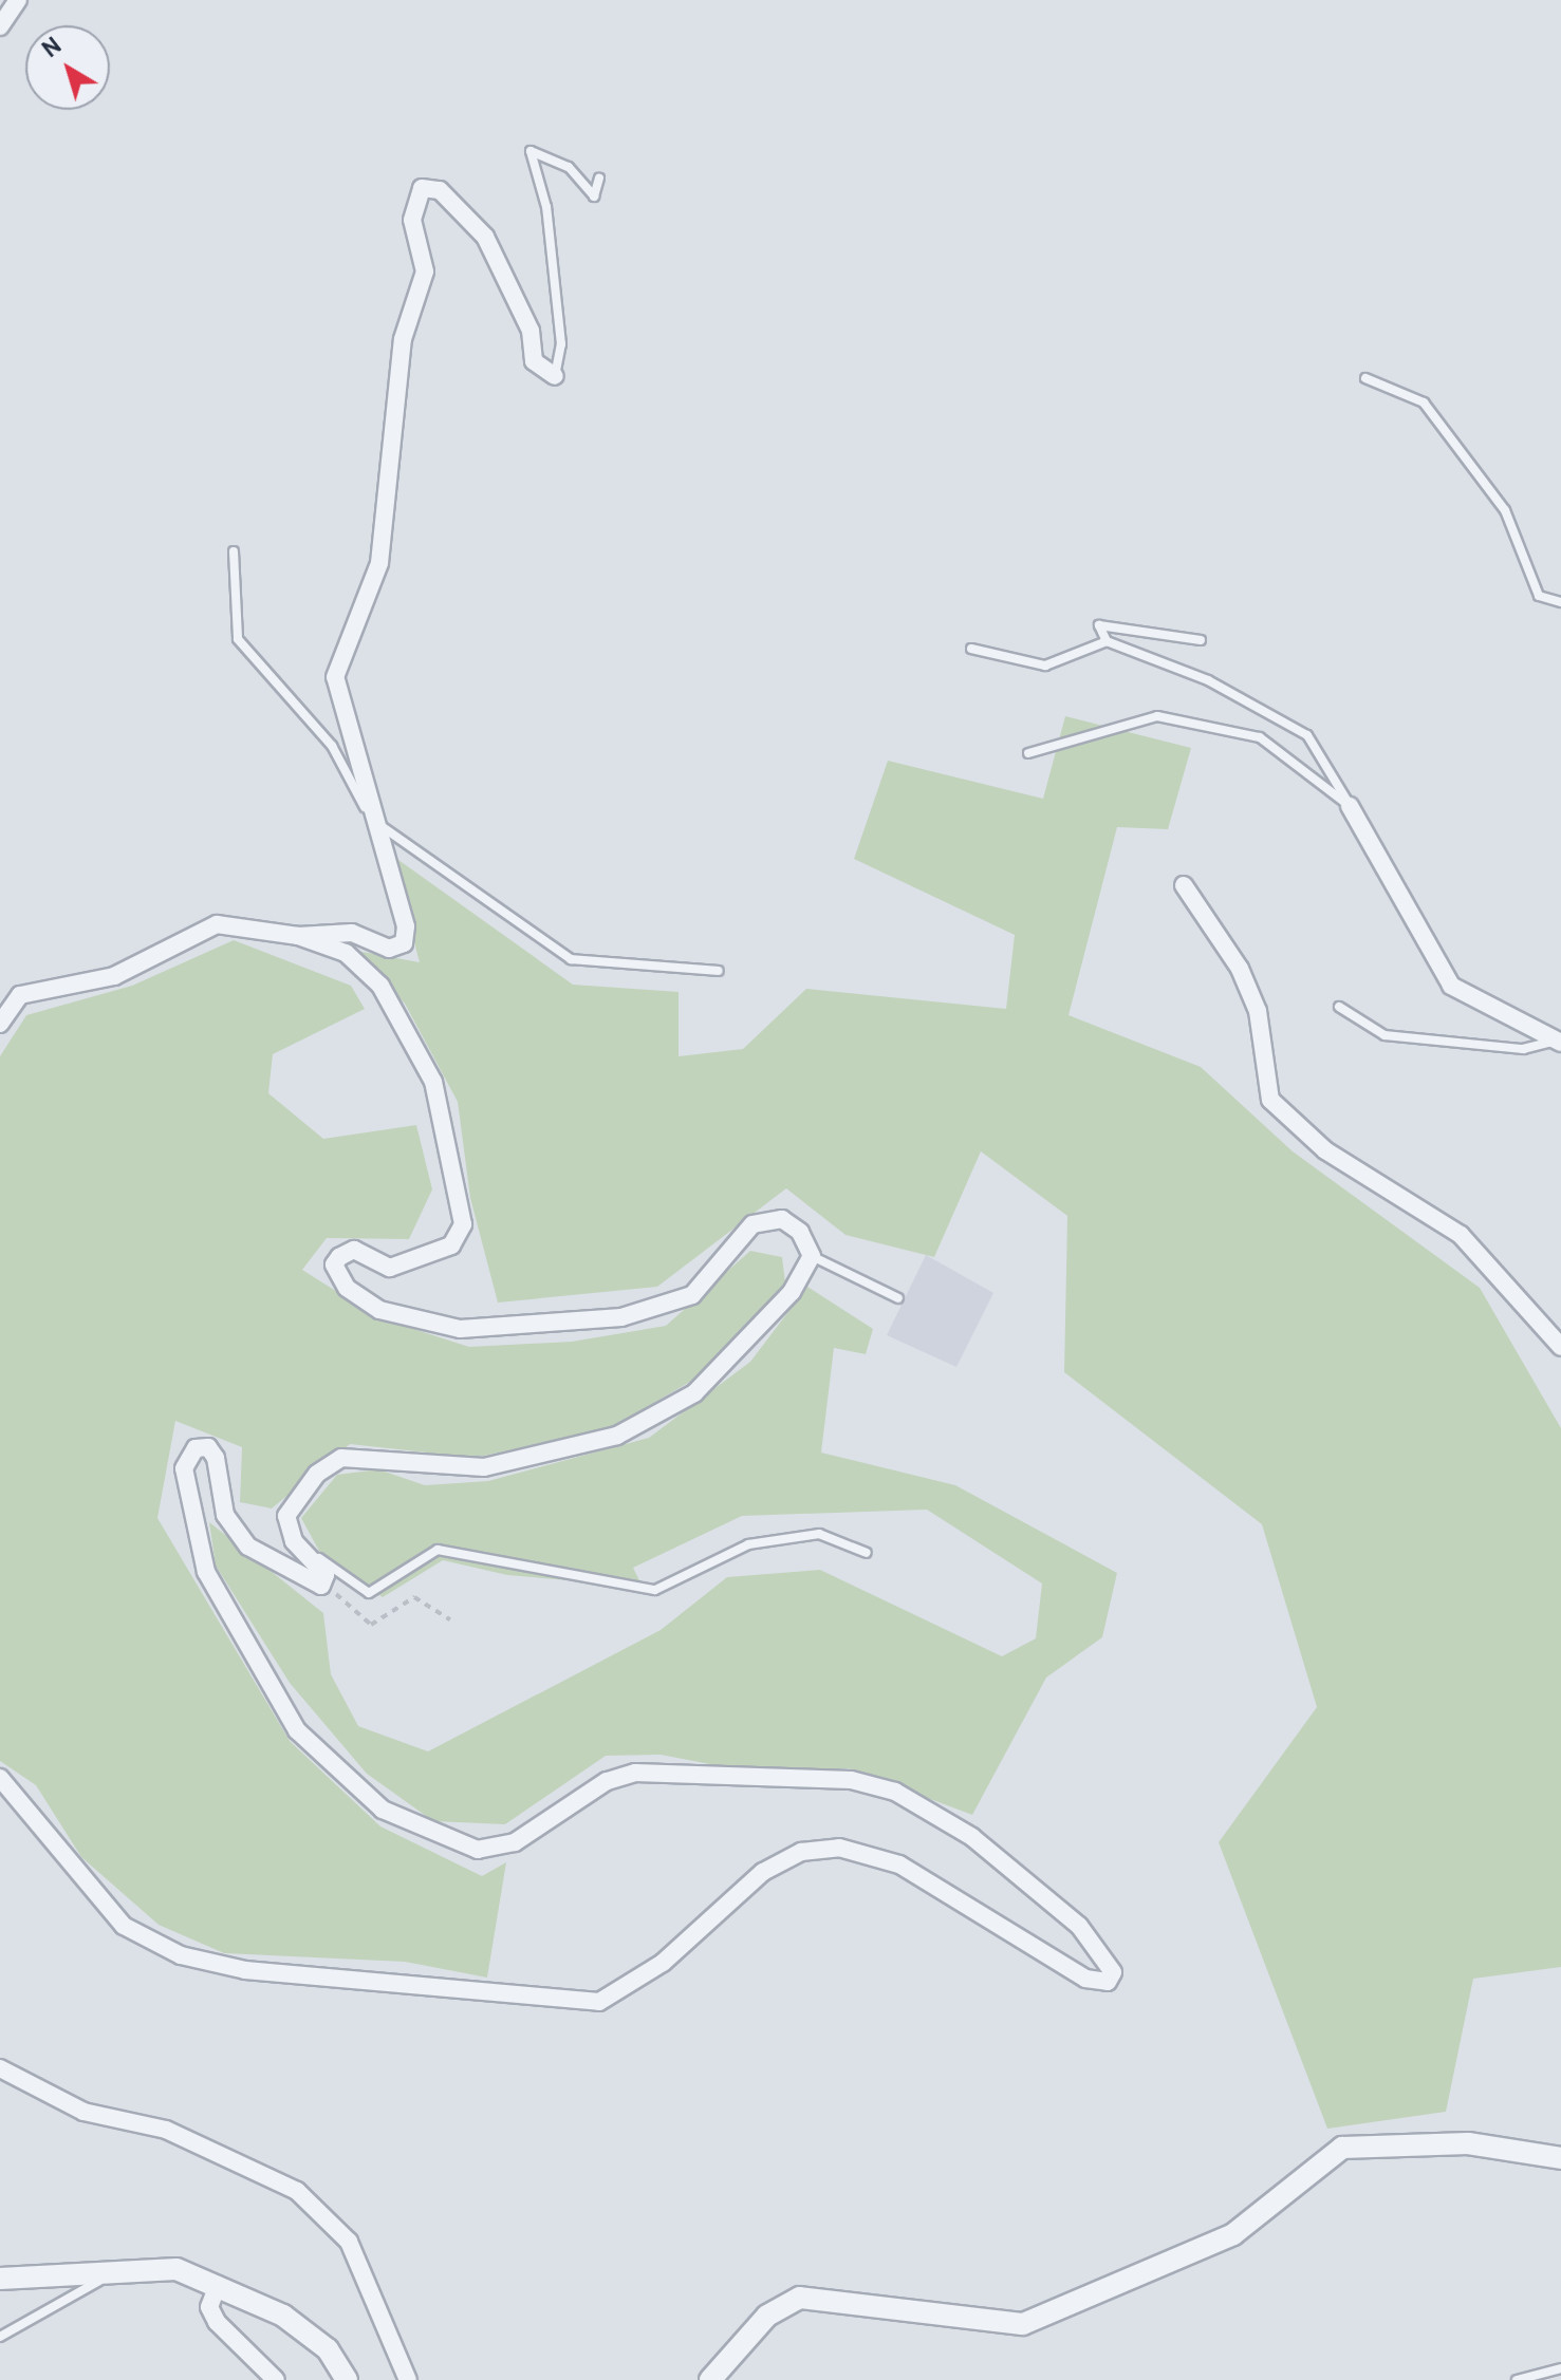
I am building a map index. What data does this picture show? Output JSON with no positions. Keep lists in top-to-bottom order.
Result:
{
  "north": "top left"
}
